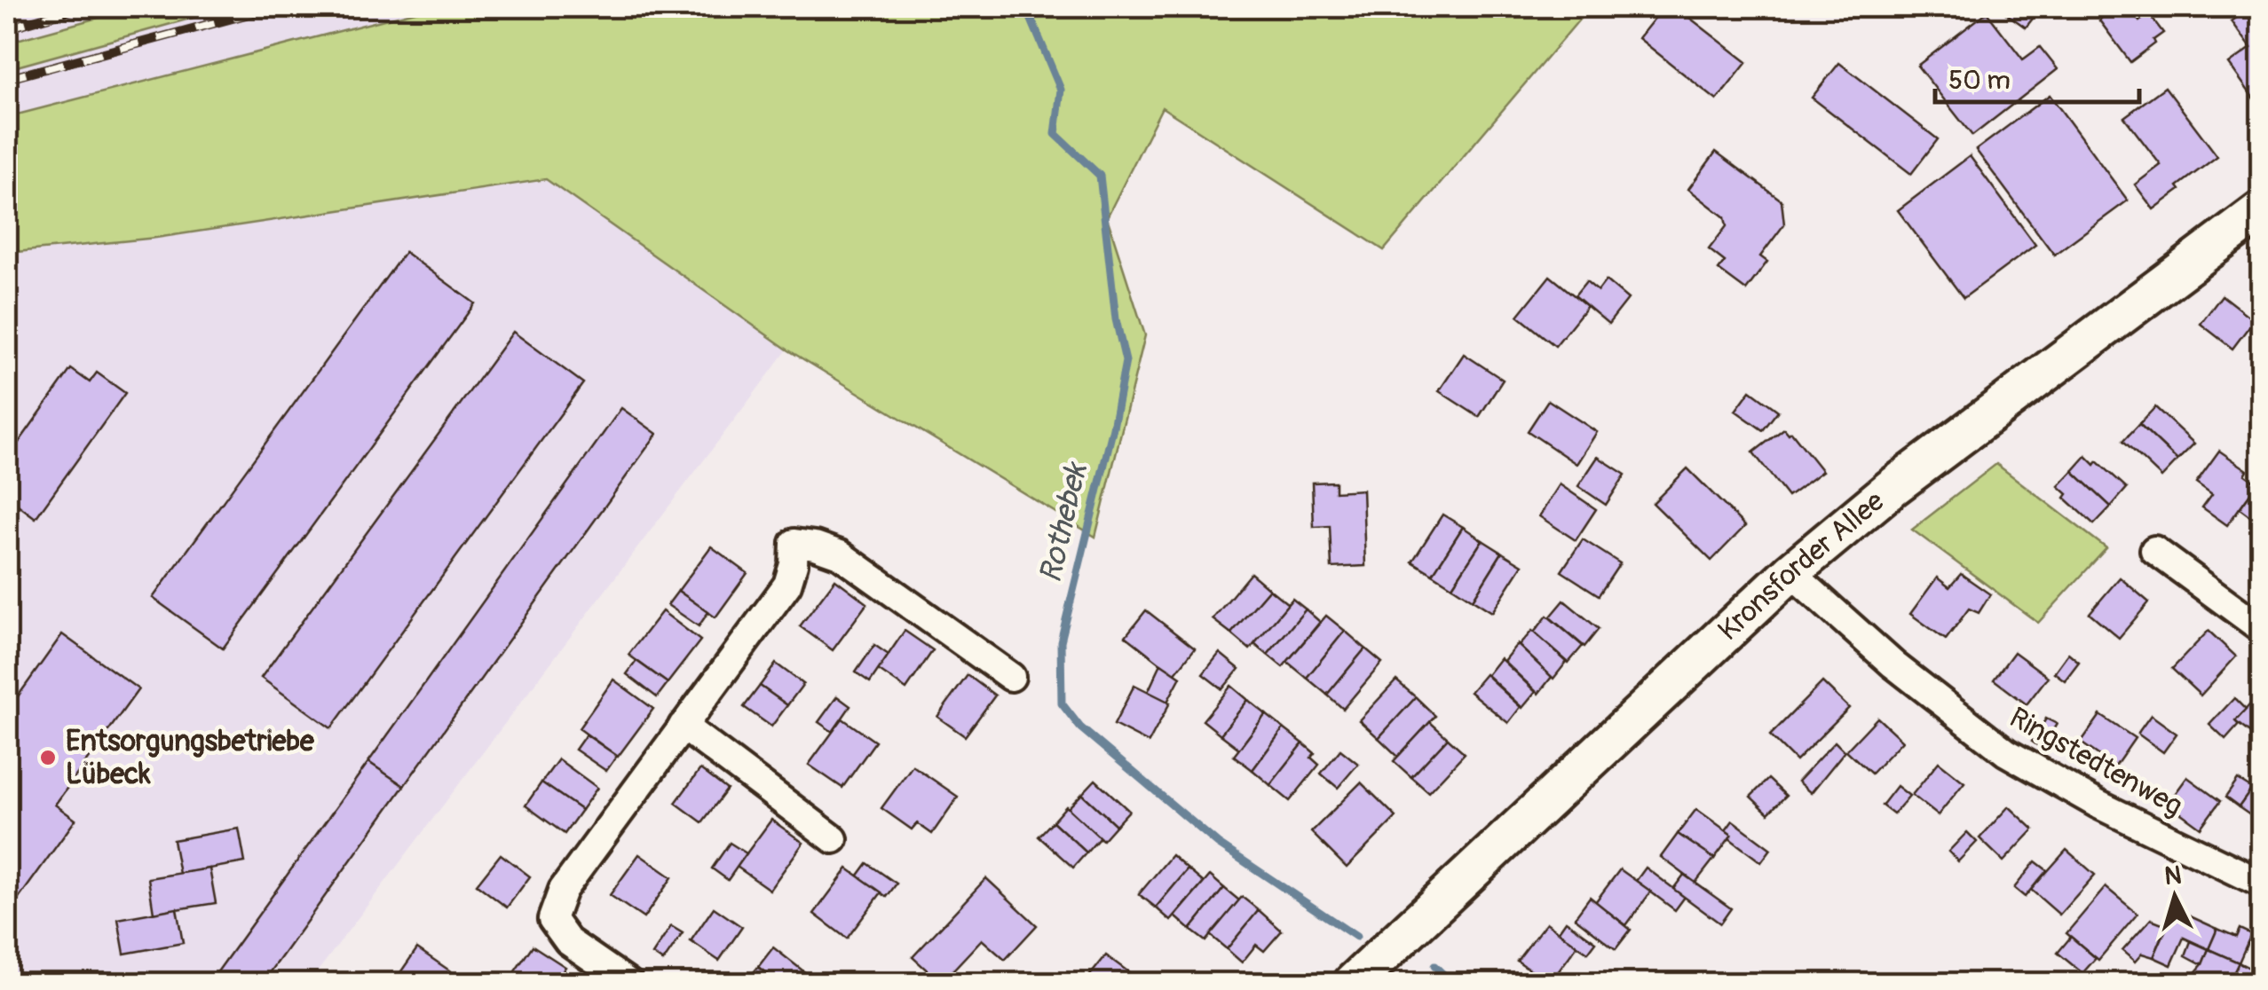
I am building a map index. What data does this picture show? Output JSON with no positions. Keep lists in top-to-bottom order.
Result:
{
  "streets": {
    "main road": ["Kronsforder Allee"],
    "street": ["Ringstedtenweg"]
  },
  "crossings": [
    ["Kronsforder Allee", "Ringstedtenweg"]
  ],
  "water": ["Rothebek"],
  "places": ["Entsorgungsbetriebe Lübeck"],
  "scale_bar": "50 m",
  "north": "top"
}
